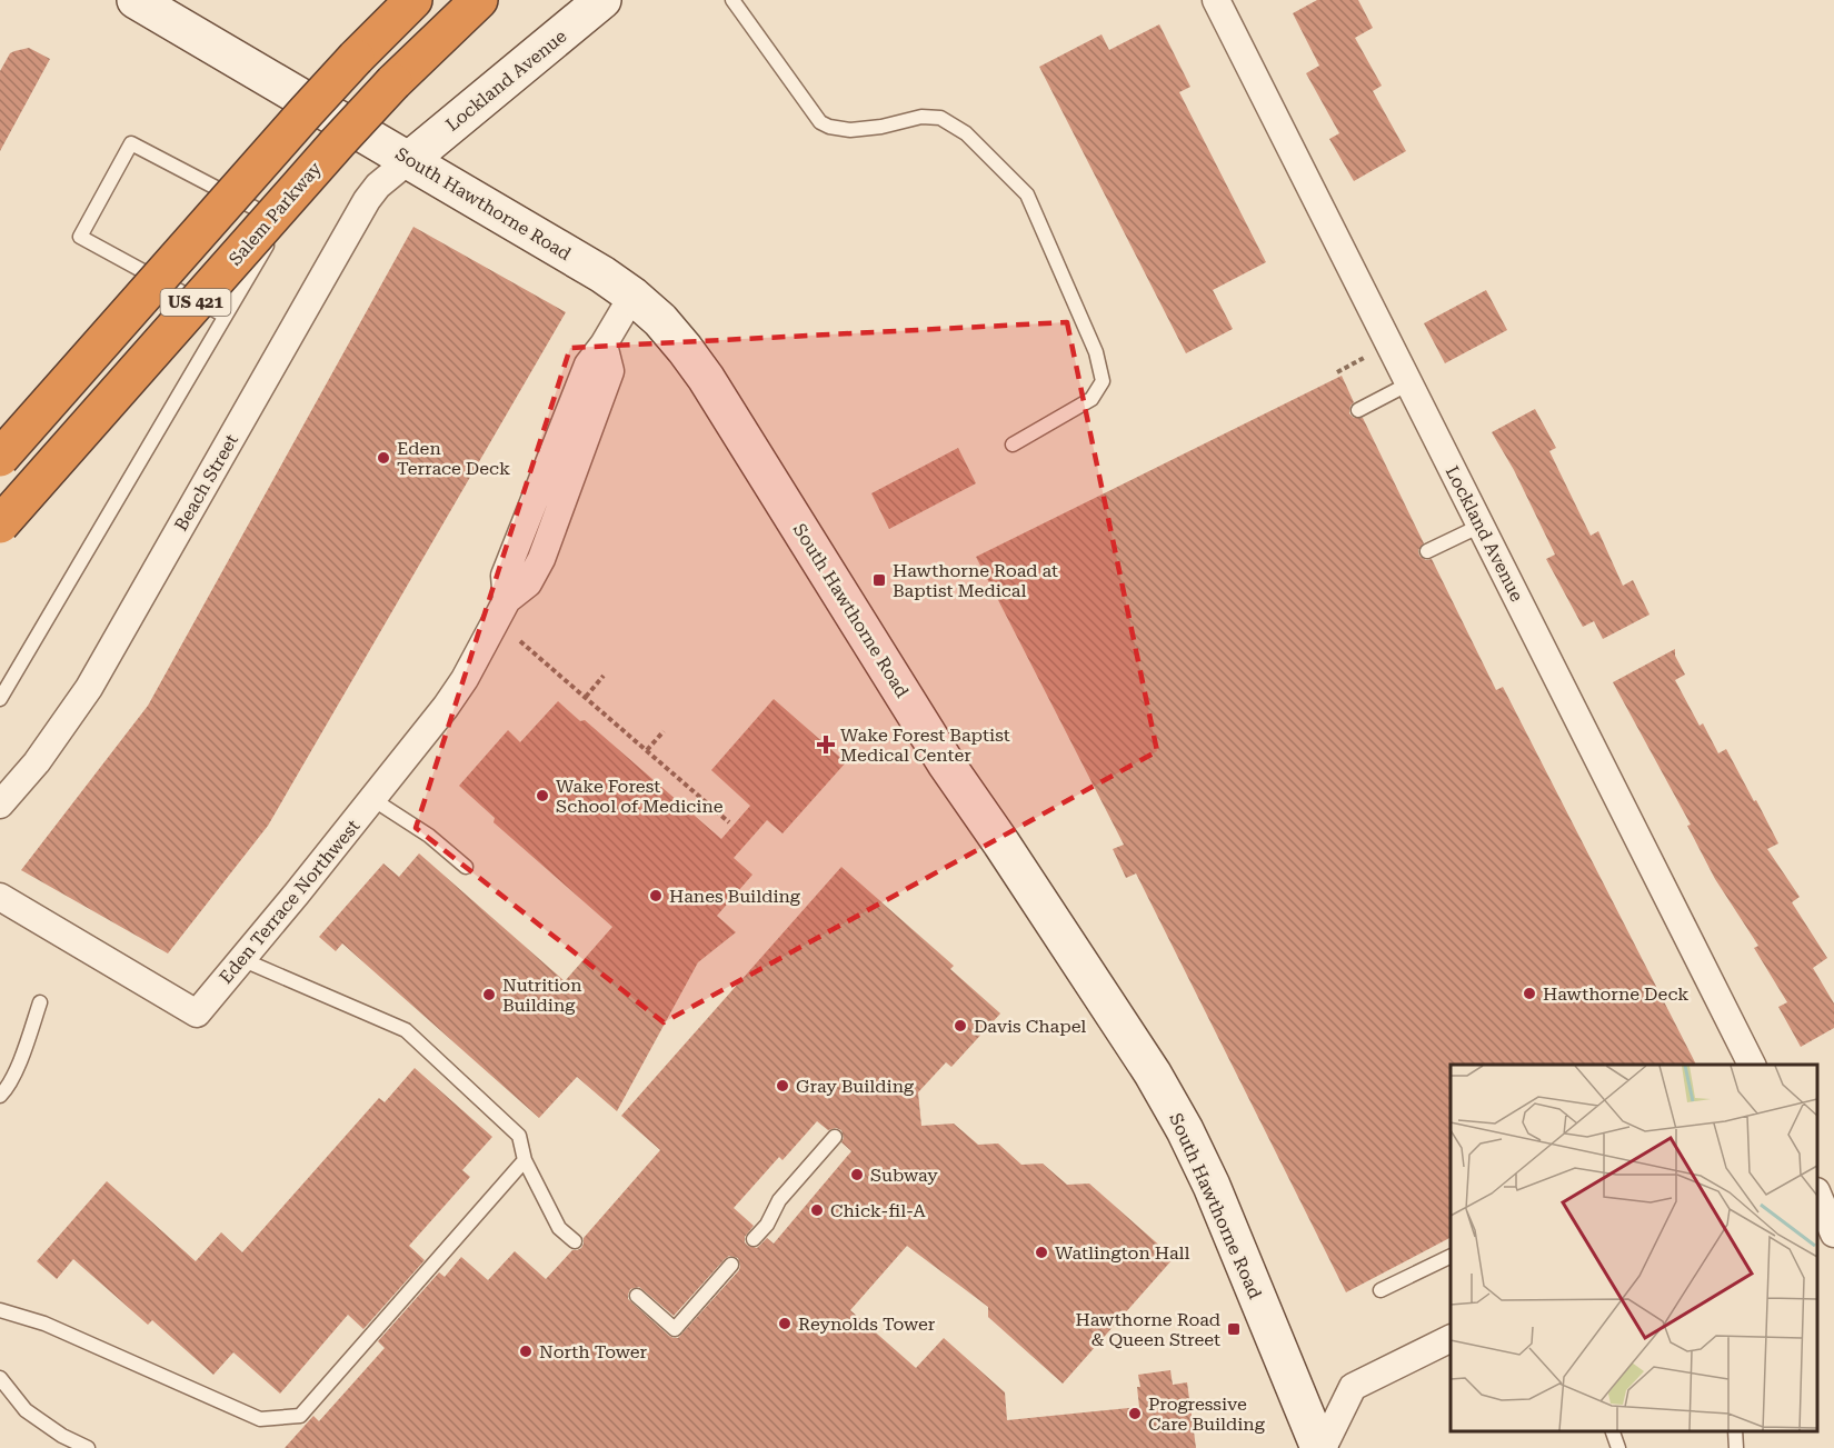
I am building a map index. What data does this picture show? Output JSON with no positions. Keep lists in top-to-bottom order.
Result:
{
  "streets": {
    "highway": ["Salem Parkway", "US 421"],
    "main road": ["Lockland Avenue", "South Hawthorne Road"],
    "street": ["Beach Street", "Eden Terrace Northwest"]
  },
  "crossings": [
    ["Lockland Avenue", "South Hawthorne Road"],
    ["Lockland Avenue", "Beach Street"],
    ["South Hawthorne Road", "Beach Street"],
    ["South Hawthorne Road", "Eden Terrace Northwest"]
  ],
  "places": {
    "other": [
      "Eden Terrace Deck",
      "Wake Forest School of Medicine",
      "Hanes Building",
      "Hawthorne Deck",
      "Nutrition Building",
      "Davis Chapel",
      "Gray Building",
      "Subway",
      "Chick-fil-A",
      "Watlington Hall",
      "Reynolds Tower",
      "North Tower",
      "Progressive Care Building"
    ],
    "transit": ["Hawthorne Road at Baptist Medical", "Hawthorne Road & Queen Street"],
    "health": ["Wake Forest Baptist Medical Center"]
  }
}
